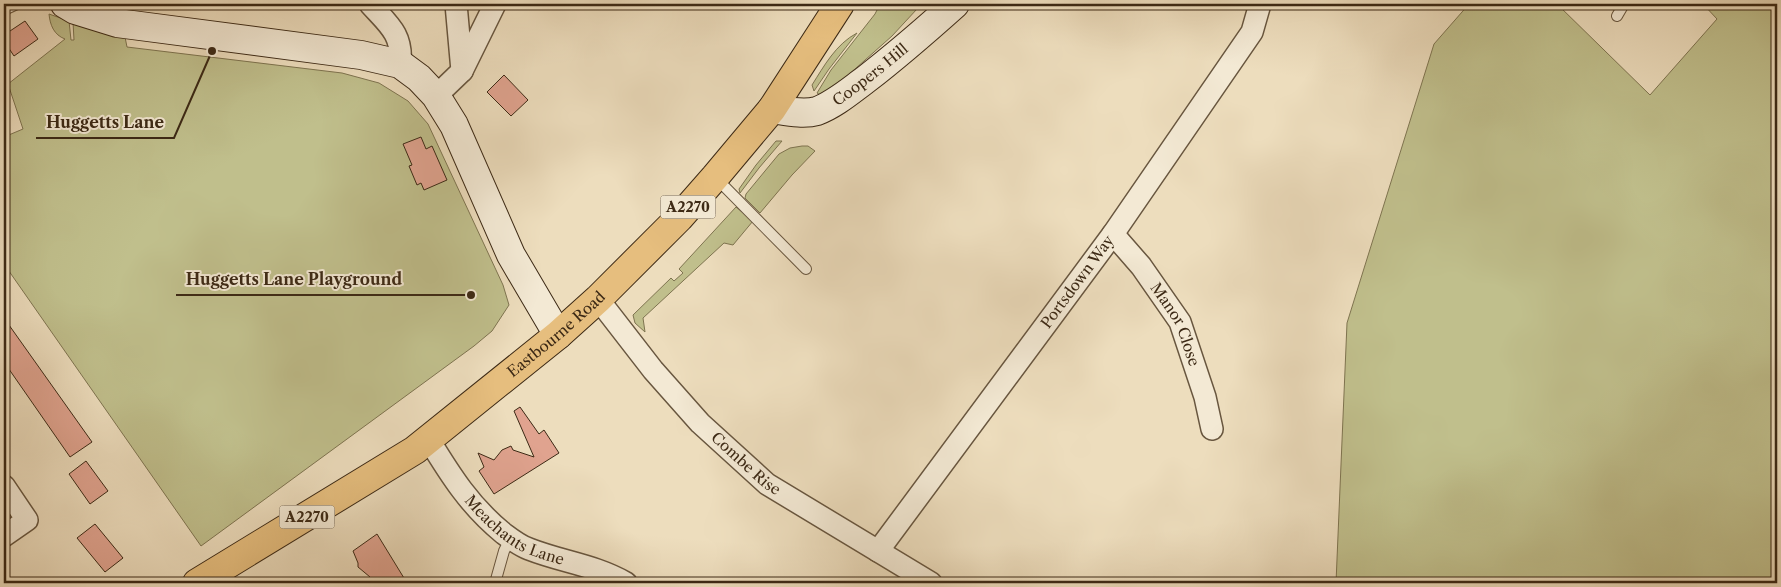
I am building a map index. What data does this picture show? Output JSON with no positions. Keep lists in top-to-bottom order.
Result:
{
  "streets": {
    "main road": ["A2270", "Eastbourne Road"],
    "street": [
      "Coopers Hill",
      "Portsdown Way",
      "Manor Close",
      "Combe Rise",
      "Meachants Lane"
    ]
  },
  "crossings": [
    ["Coopers Hill", "Eastbourne Road"],
    ["Portsdown Way", "Manor Close"],
    ["Portsdown Way", "Combe Rise"],
    ["Eastbourne Road", "Combe Rise"],
    ["Eastbourne Road", "Meachants Lane"]
  ],
  "places": ["Huggetts Lane", "Huggetts Lane Playground"]
}
